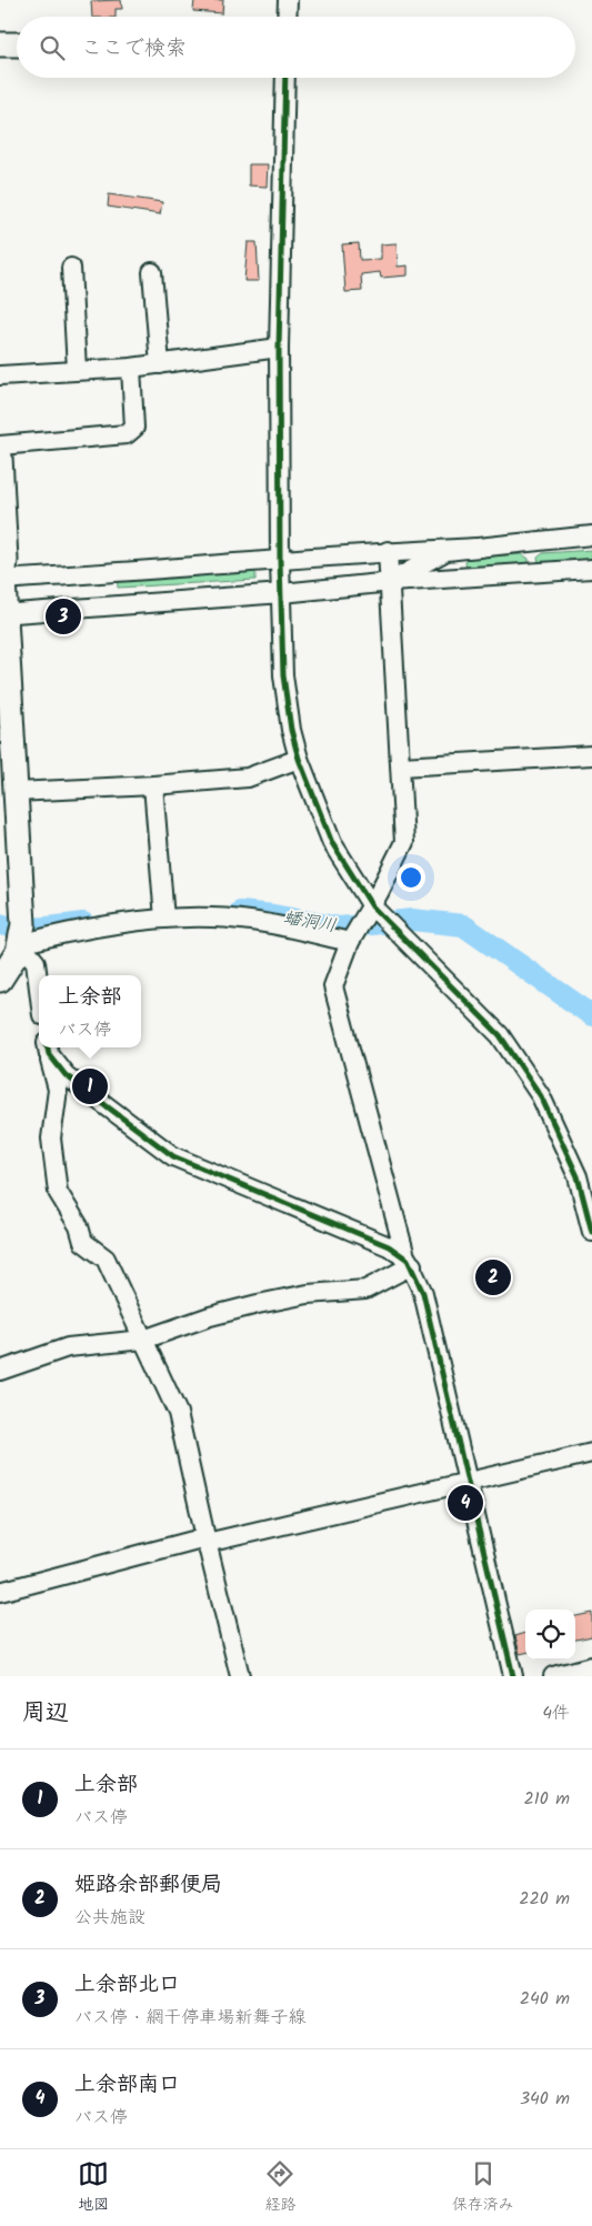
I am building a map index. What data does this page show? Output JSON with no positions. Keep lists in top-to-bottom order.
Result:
{
  "water": ["蟠洞川"],
  "page": {
    "search": "ここで検索",
    "pins": [
      "3",
      "1",
      "2",
      "4"
    ],
    "popup": ["上余部", "バス停"],
    "heading": ["周辺", "4件"],
    "list": [
      {
        "mark": "1",
        "name": "上余部",
        "note": "バス停",
        "value": "210 m"
      },
      {
        "mark": "2",
        "name": "姫路余部郵便局",
        "note": "公共施設",
        "value": "220 m"
      },
      {
        "mark": "3",
        "name": "上余部北口",
        "note": "バス停 · 網干停車場新舞子線",
        "value": "240 m"
      },
      {
        "mark": "4",
        "name": "上余部南口",
        "note": "バス停",
        "value": "340 m"
      }
    ],
    "nav": ["地図", "経路", "保存済み"]
  }
}
